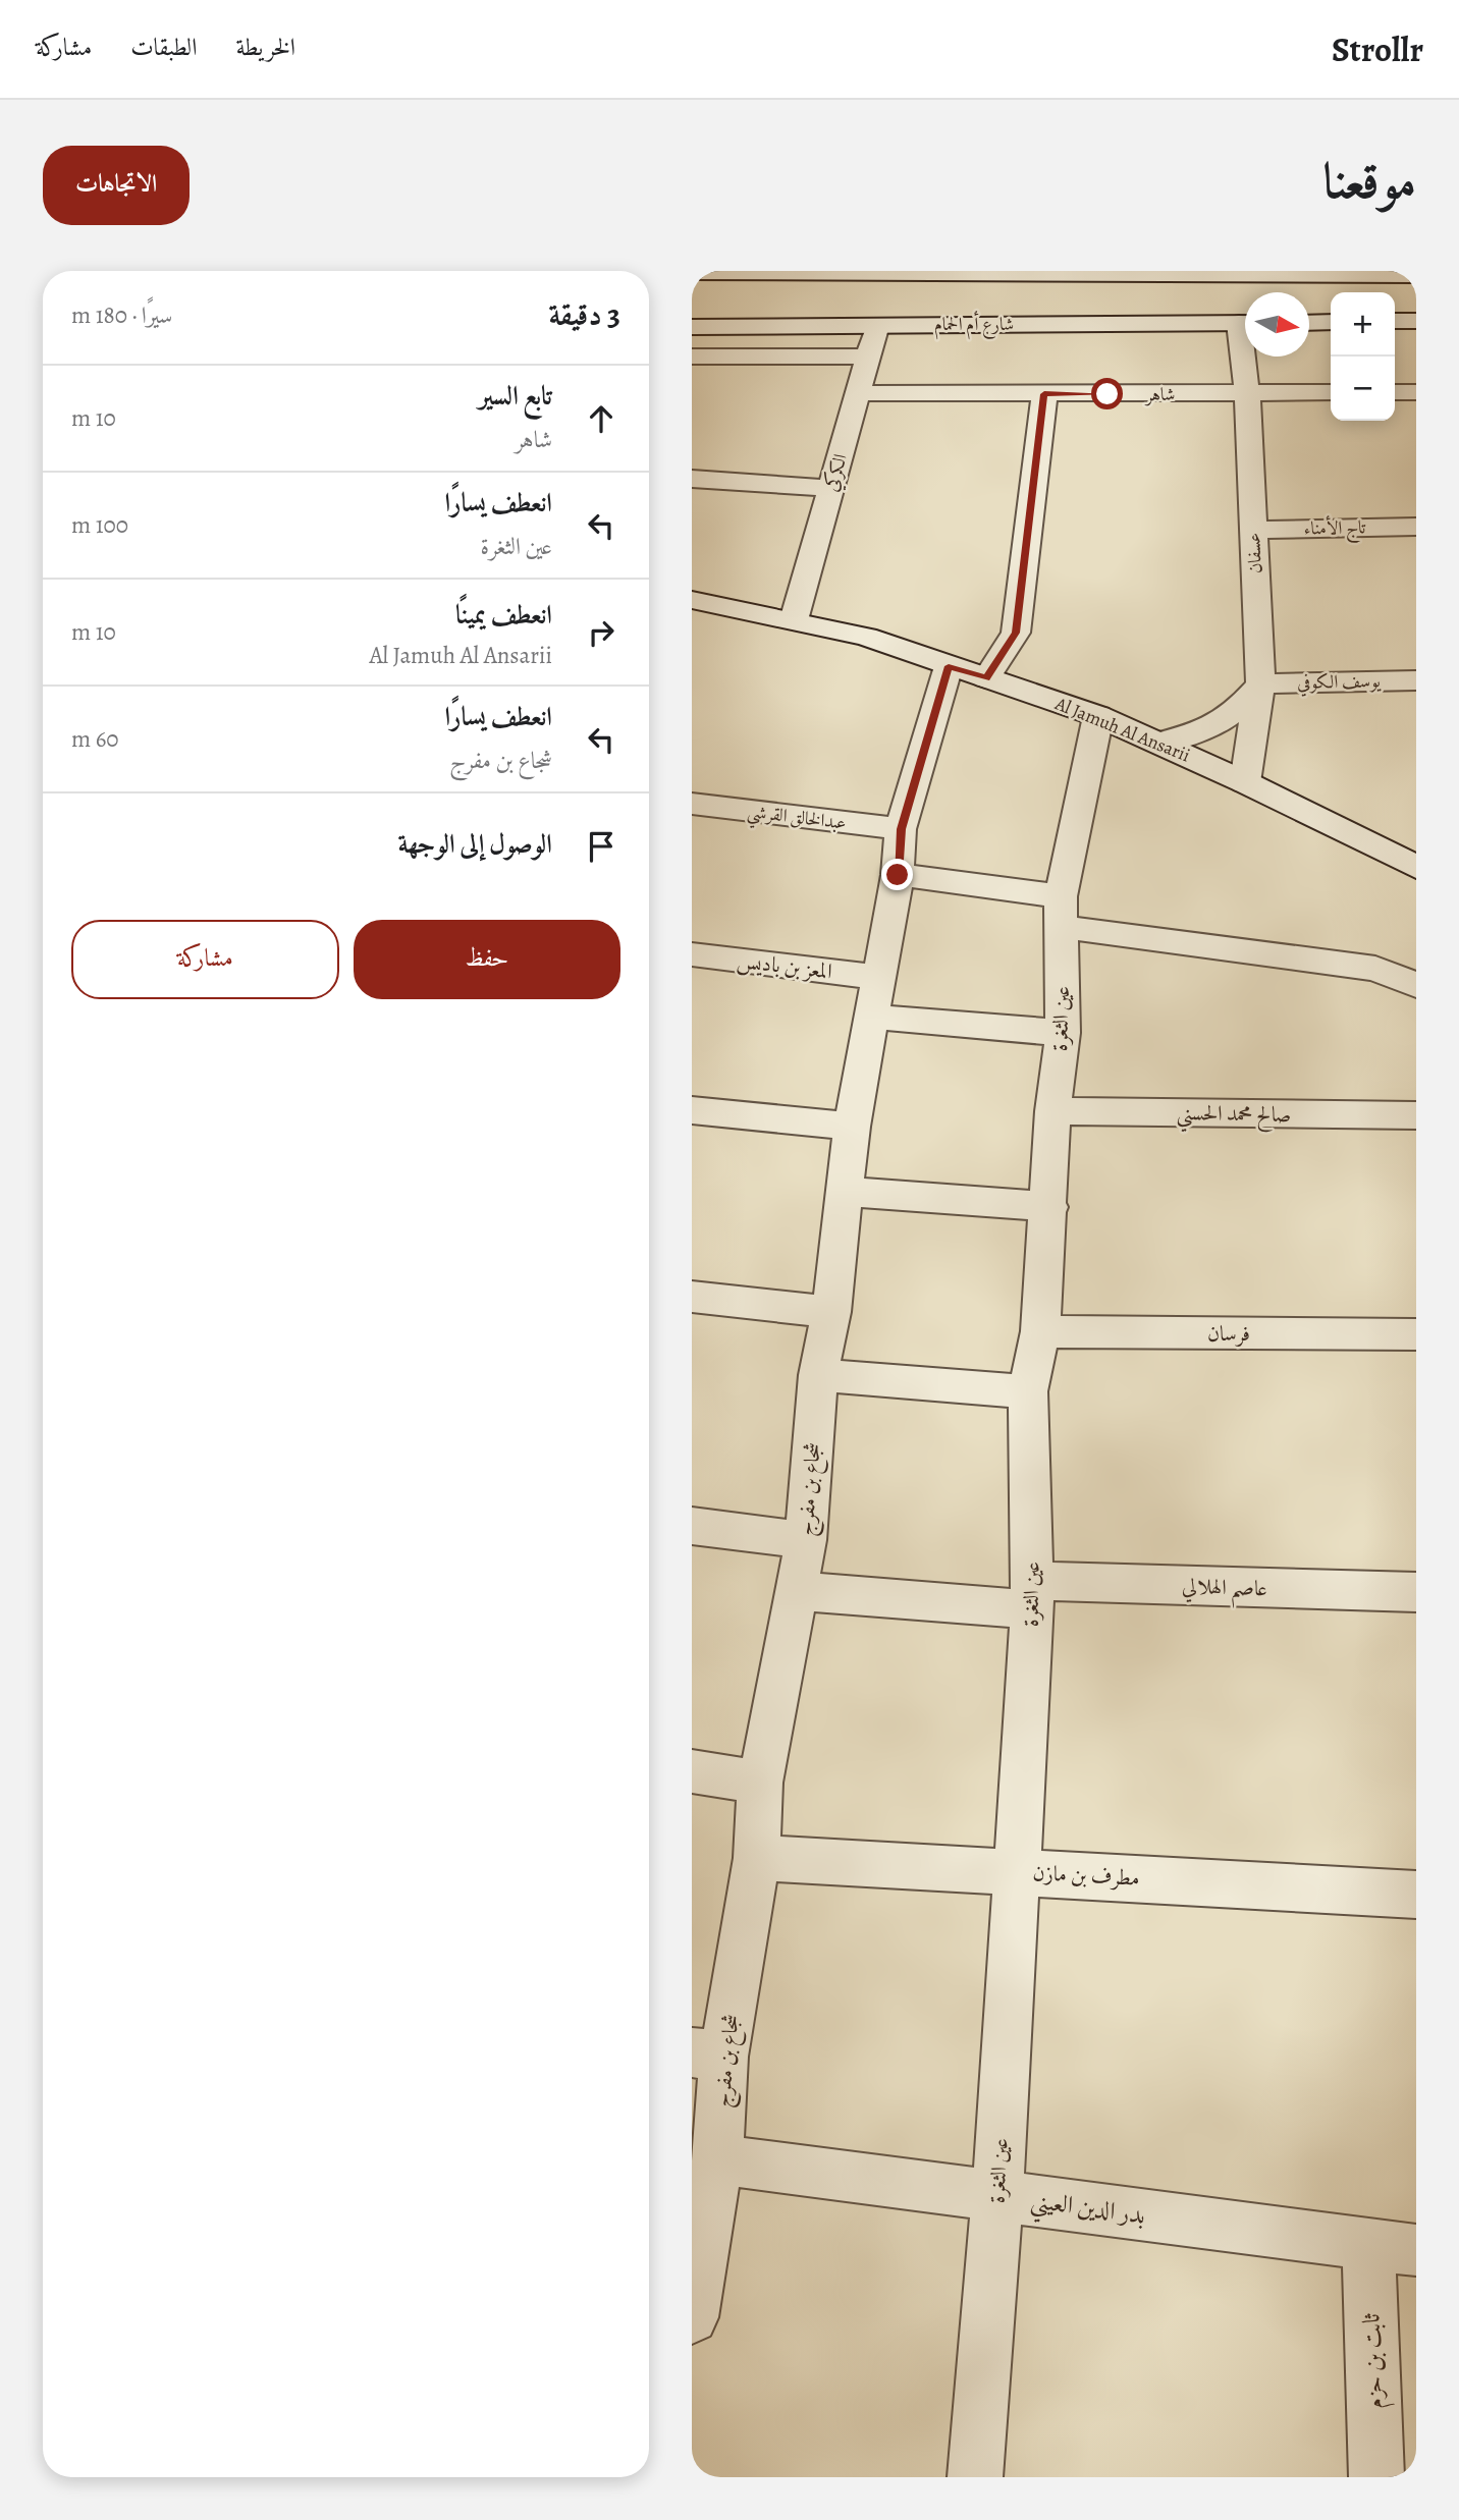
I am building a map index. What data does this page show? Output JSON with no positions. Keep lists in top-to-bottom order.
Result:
{
  "streets": {
    "street": [
      "شارع أم الحمام",
      "شاهر",
      "الكركي",
      "تاج الأمناء",
      "عسفان",
      "يوسف الكوفي",
      "Al Jamuh Al Ansarii",
      "عبدالخالق القرشي",
      "المعز بن باديس",
      "عين الثغرة",
      "صالح محمد الحسني",
      "فرسان",
      "شجاع بن مفرج",
      "عاصم الهلالي",
      "مطرف بن مازن",
      "بدر الدين العيني",
      "ثابت بن حزم"
    ]
  },
  "crossings": [
    ["شارع أم الحمام", "الكركي"],
    ["شاهر", "الكركي"],
    ["شاهر", "عسفان"],
    ["الكركي", "Al Jamuh Al Ansarii"],
    ["تاج الأمناء", "عسفان"],
    ["عسفان", "يوسف الكوفي"],
    ["عسفان", "Al Jamuh Al Ansarii"],
    ["Al Jamuh Al Ansarii", "عين الثغرة"],
    ["Al Jamuh Al Ansarii", "شجاع بن مفرج"],
    ["عبدالخالق القرشي", "شجاع بن مفرج"],
    ["المعز بن باديس", "شجاع بن مفرج"],
    ["عين الثغرة", "صالح محمد الحسني"],
    ["عين الثغرة", "فرسان"],
    ["عين الثغرة", "عاصم الهلالي"],
    ["عين الثغرة", "مطرف بن مازن"],
    ["عين الثغرة", "بدر الدين العيني"],
    ["شجاع بن مفرج", "عاصم الهلالي"],
    ["شجاع بن مفرج", "مطرف بن مازن"],
    ["شجاع بن مفرج", "بدر الدين العيني"],
    ["بدر الدين العيني", "ثابت بن حزم"]
  ],
  "north": "right",
  "page": {
    "header": "Strollr",
    "nav": ["الخريطة", "الطبقات", "مشاركة"],
    "title": "موقعنا",
    "buttons": [
      "الاتجاهات",
      ["حفظ", "مشاركة"]
    ],
    "heading": ["3 دقيقة", "سيرًا · 180 m"],
    "map_buttons": ["+", "−"],
    "list": [
      ["تابع السير", "شاهر", "10 m"],
      ["انعطف يسارًا", "عين الثغرة", "100 m"],
      ["انعطف يمينًا", "Al Jamuh Al Ansarii", "10 m"],
      ["انعطف يسارًا", "شجاع بن مفرج", "60 m"],
      "الوصول إلى الوجهة"
    ]
  }
}
